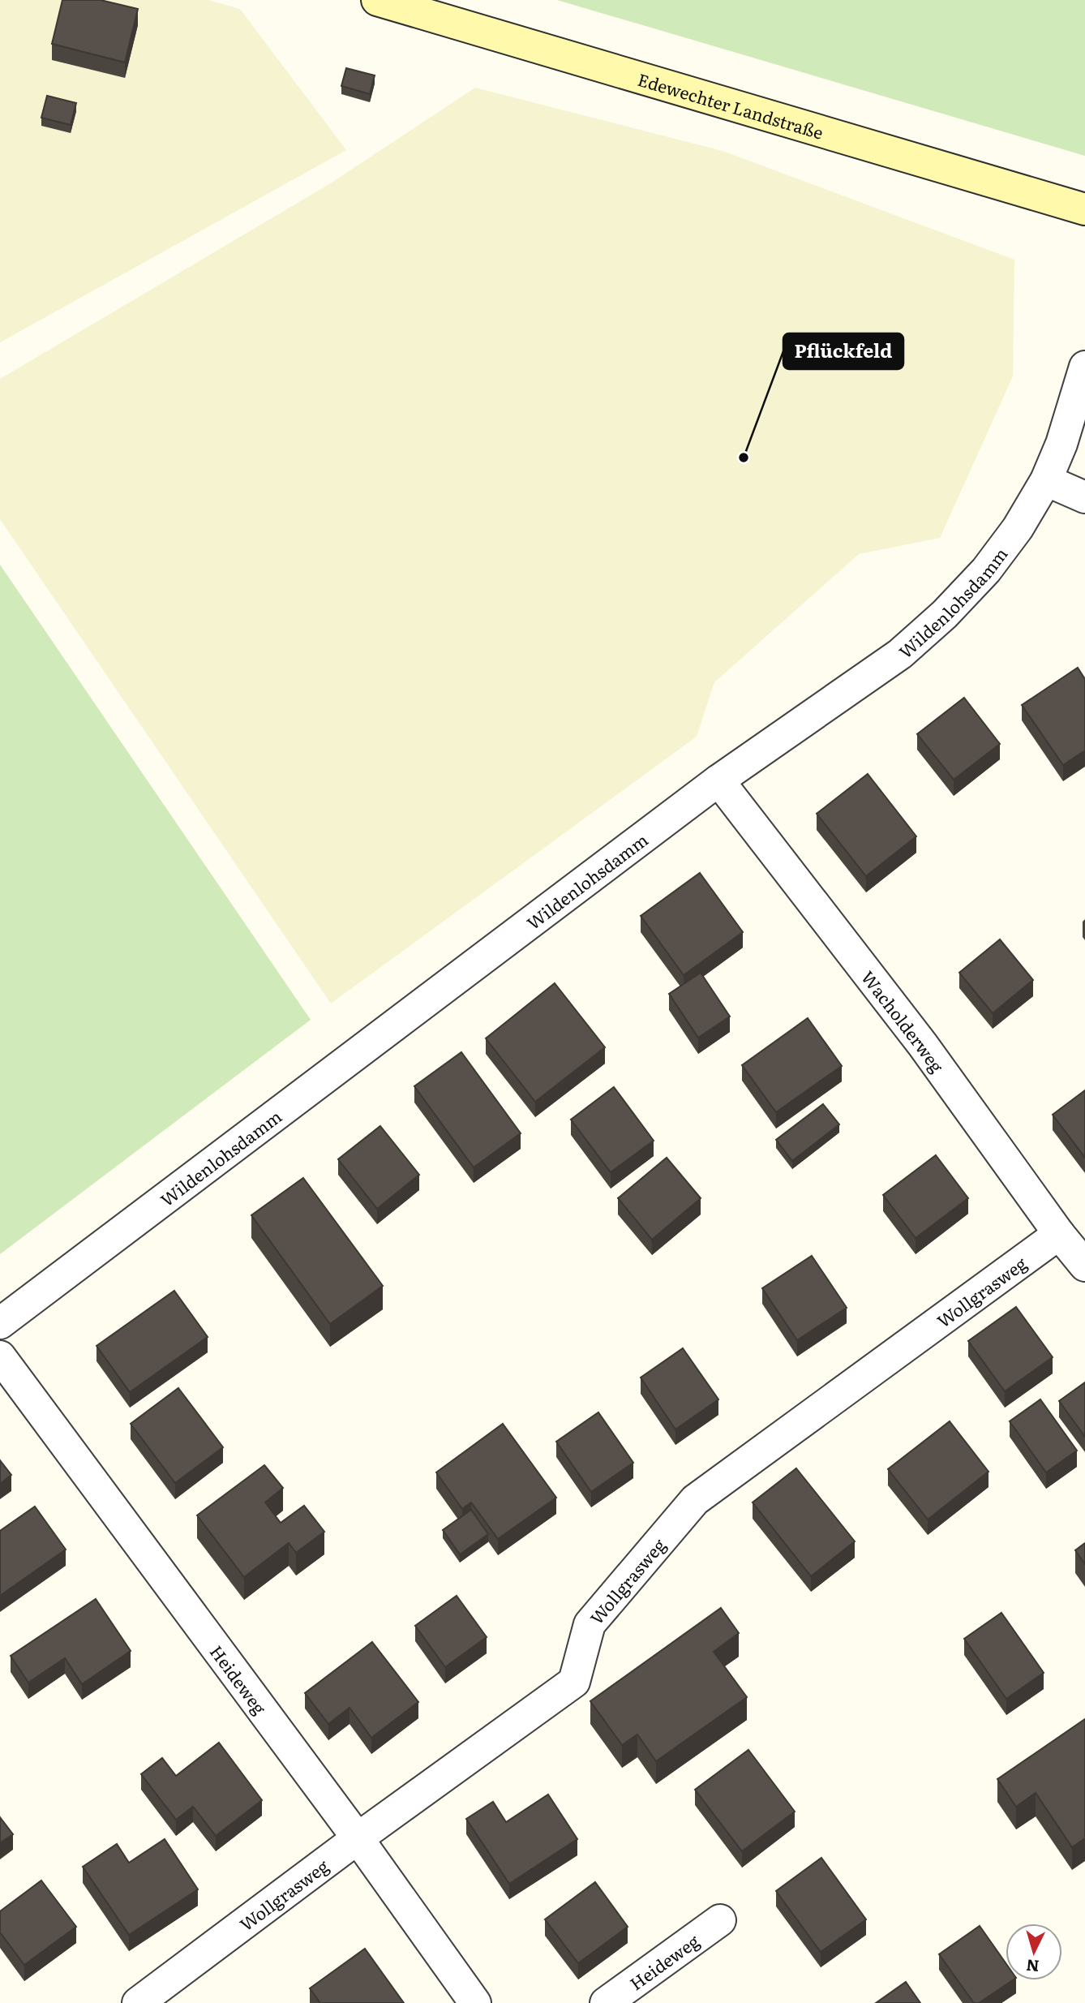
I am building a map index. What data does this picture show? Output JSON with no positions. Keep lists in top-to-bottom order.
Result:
{
  "streets": {
    "main road": ["Edewechter Landstraße"],
    "street": [
      "Wildenlohsdamm",
      "Wacholderweg",
      "Wollgrasweg",
      "Heideweg"
    ]
  },
  "crossings": [
    ["Wildenlohsdamm", "Wacholderweg"],
    ["Wacholderweg", "Wollgrasweg"],
    ["Wollgrasweg", "Heideweg"]
  ],
  "places": ["Pflückfeld"],
  "north": "bottom"
}
